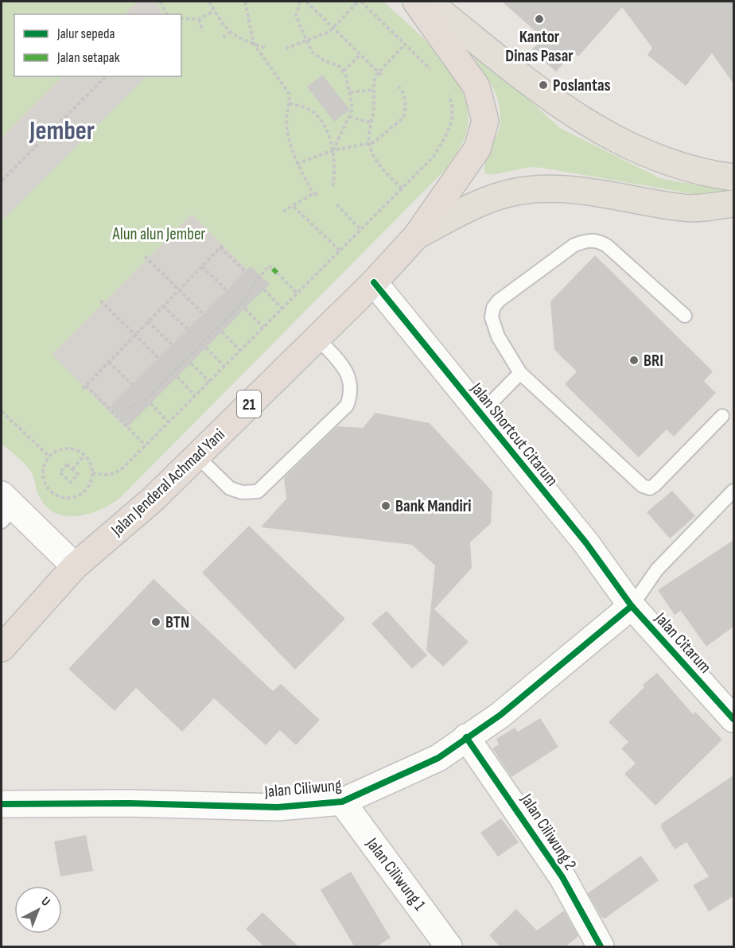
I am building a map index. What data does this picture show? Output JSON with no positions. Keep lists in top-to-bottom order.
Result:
{
  "streets": {
    "highway": ["21", "Jalan Jenderal Achmad Yani"],
    "street": [
      "Jalan Shortcut Citarum",
      "Jalan Citarum",
      "Jalan Ciliwung",
      "Jalan Ciliwung 2",
      "Jalan Ciliwung 1"
    ]
  },
  "crossings": [
    ["21", "Jalan Jenderal Achmad Yani"],
    ["Jalan Shortcut Citarum", "Jalan Jenderal Achmad Yani"],
    ["Jalan Shortcut Citarum", "Jalan Citarum"],
    ["Jalan Shortcut Citarum", "Jalan Ciliwung"],
    ["Jalan Citarum", "Jalan Ciliwung"],
    ["Jalan Ciliwung", "Jalan Ciliwung 2"],
    ["Jalan Ciliwung", "Jalan Ciliwung 1"]
  ],
  "districts": ["Jember"],
  "parks": ["Alun alun Jember"],
  "places": [
    "Kantor Dinas Pasar",
    "Poslantas",
    "BRI",
    "Bank Mandiri",
    "BTN"
  ],
  "legend": ["Jalur sepeda", "Jalan setapak"],
  "north": "top right"
}
